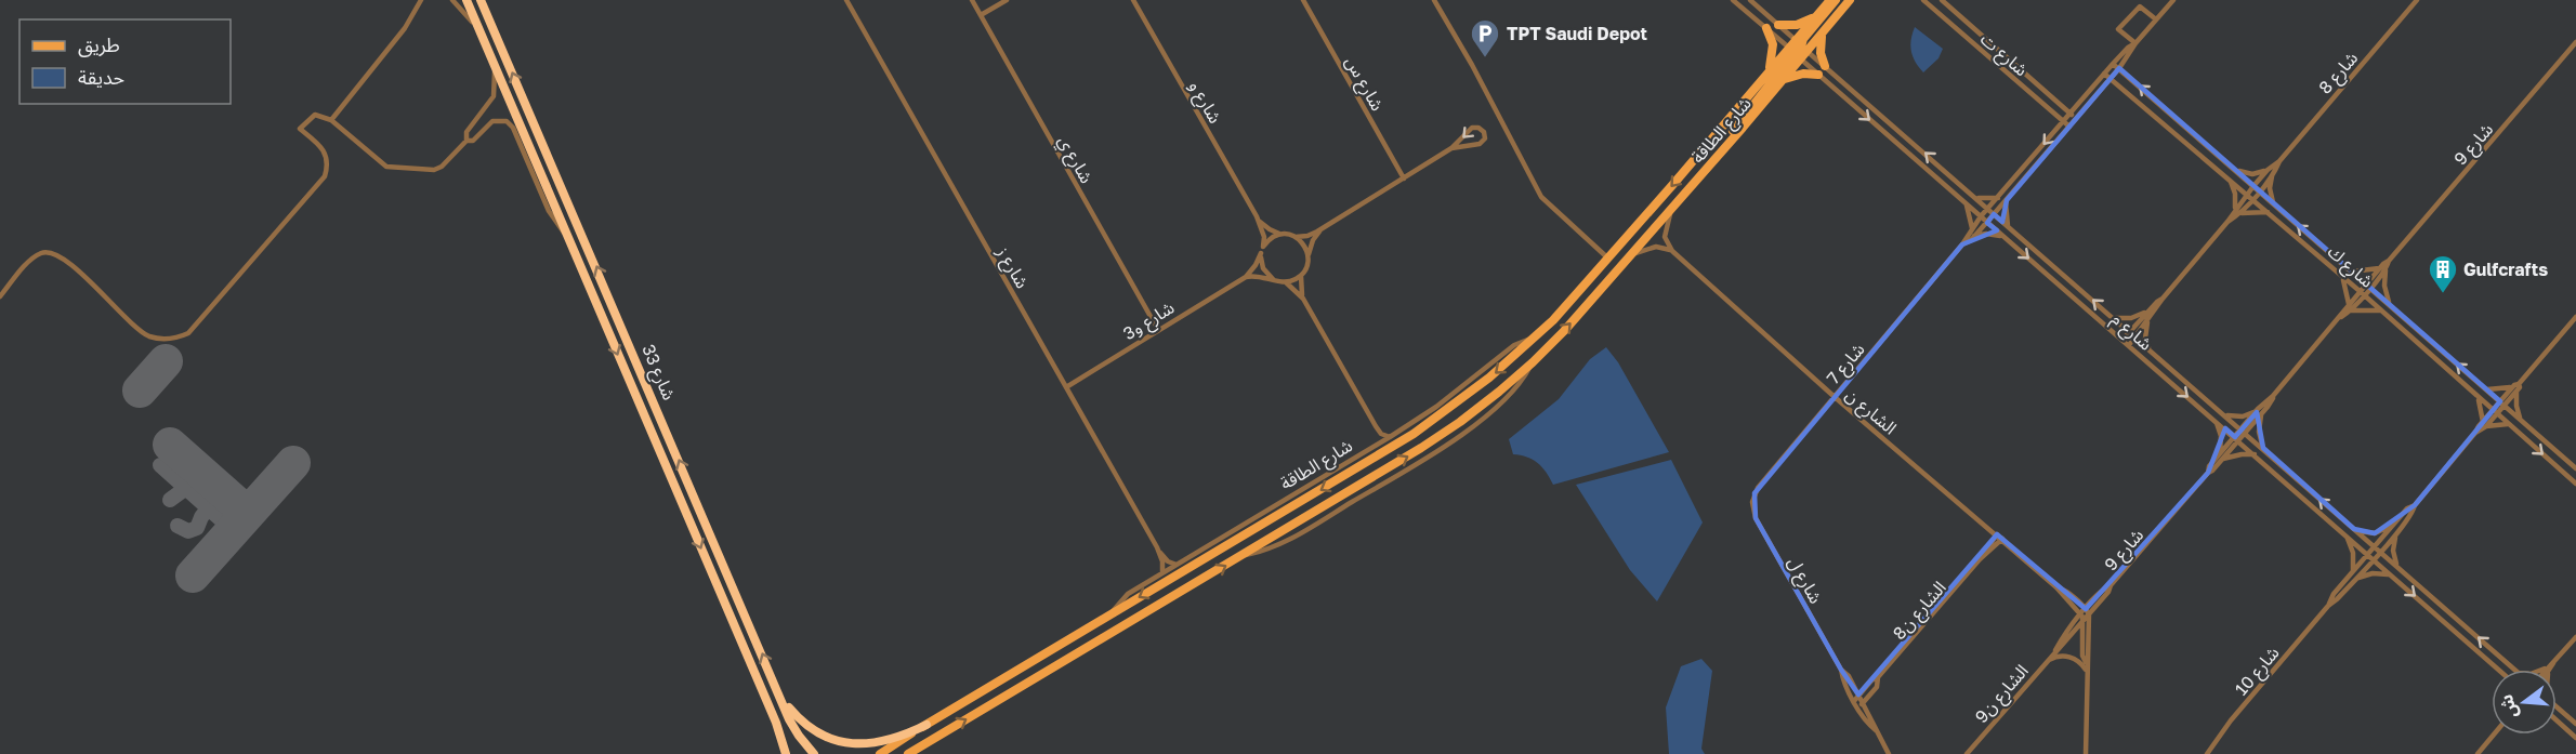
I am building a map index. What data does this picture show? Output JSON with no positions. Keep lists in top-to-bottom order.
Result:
{
  "streets": {
    "highway": ["شارع 33"],
    "main road": ["شارع الطاقة"],
    "street": [
      "شارع ت",
      "شارع 8",
      "شارع س",
      "شارع و",
      "شارع 9",
      "شارع ي",
      "شارع ك",
      "شارع ز",
      "شارع و3",
      "شارع م",
      "شارع 7",
      "الشارع ن",
      "شارع ل",
      "الشارع ن8",
      "شارع 10",
      "الشارع ن9"
    ]
  },
  "crossings": [
    ["شارع ت", "شارع 8"],
    ["شارع ت", "شارع ك"],
    ["شارع ت", "شارع م"],
    ["شارع ت", "شارع 7"],
    ["شارع 8", "شارع 9"],
    ["شارع 8", "شارع ك"],
    ["شارع 8", "شارع م"],
    ["شارع 8", "شارع 7"],
    ["شارع و", "شارع و3"],
    ["شارع الطاقة", "شارع ز"],
    ["شارع الطاقة", "شارع م"],
    ["شارع 9", "شارع ك"],
    ["شارع 9", "شارع م"],
    ["شارع 9", "الشارع ن"],
    ["شارع 9", "شارع 10"],
    ["شارع 9", "الشارع ن9"],
    ["شارع ي", "شارع و3"],
    ["شارع ك", "شارع م"],
    ["شارع ك", "شارع 7"],
    ["شارع ك", "شارع 10"],
    ["شارع ز", "شارع و3"],
    ["شارع م", "شارع 7"],
    ["شارع م", "شارع 10"],
    ["شارع 7", "الشارع ن"],
    ["شارع 7", "شارع ل"],
    ["الشارع ن", "الشارع ن8"],
    ["الشارع ن", "الشارع ن9"],
    ["شارع ل", "الشارع ن8"]
  ],
  "places": {
    "parking": ["TPT Saudi Depot"],
    "building": ["Gulfcrafts"]
  },
  "legend": ["طريق", "حديقة"],
  "north": "left"
}
